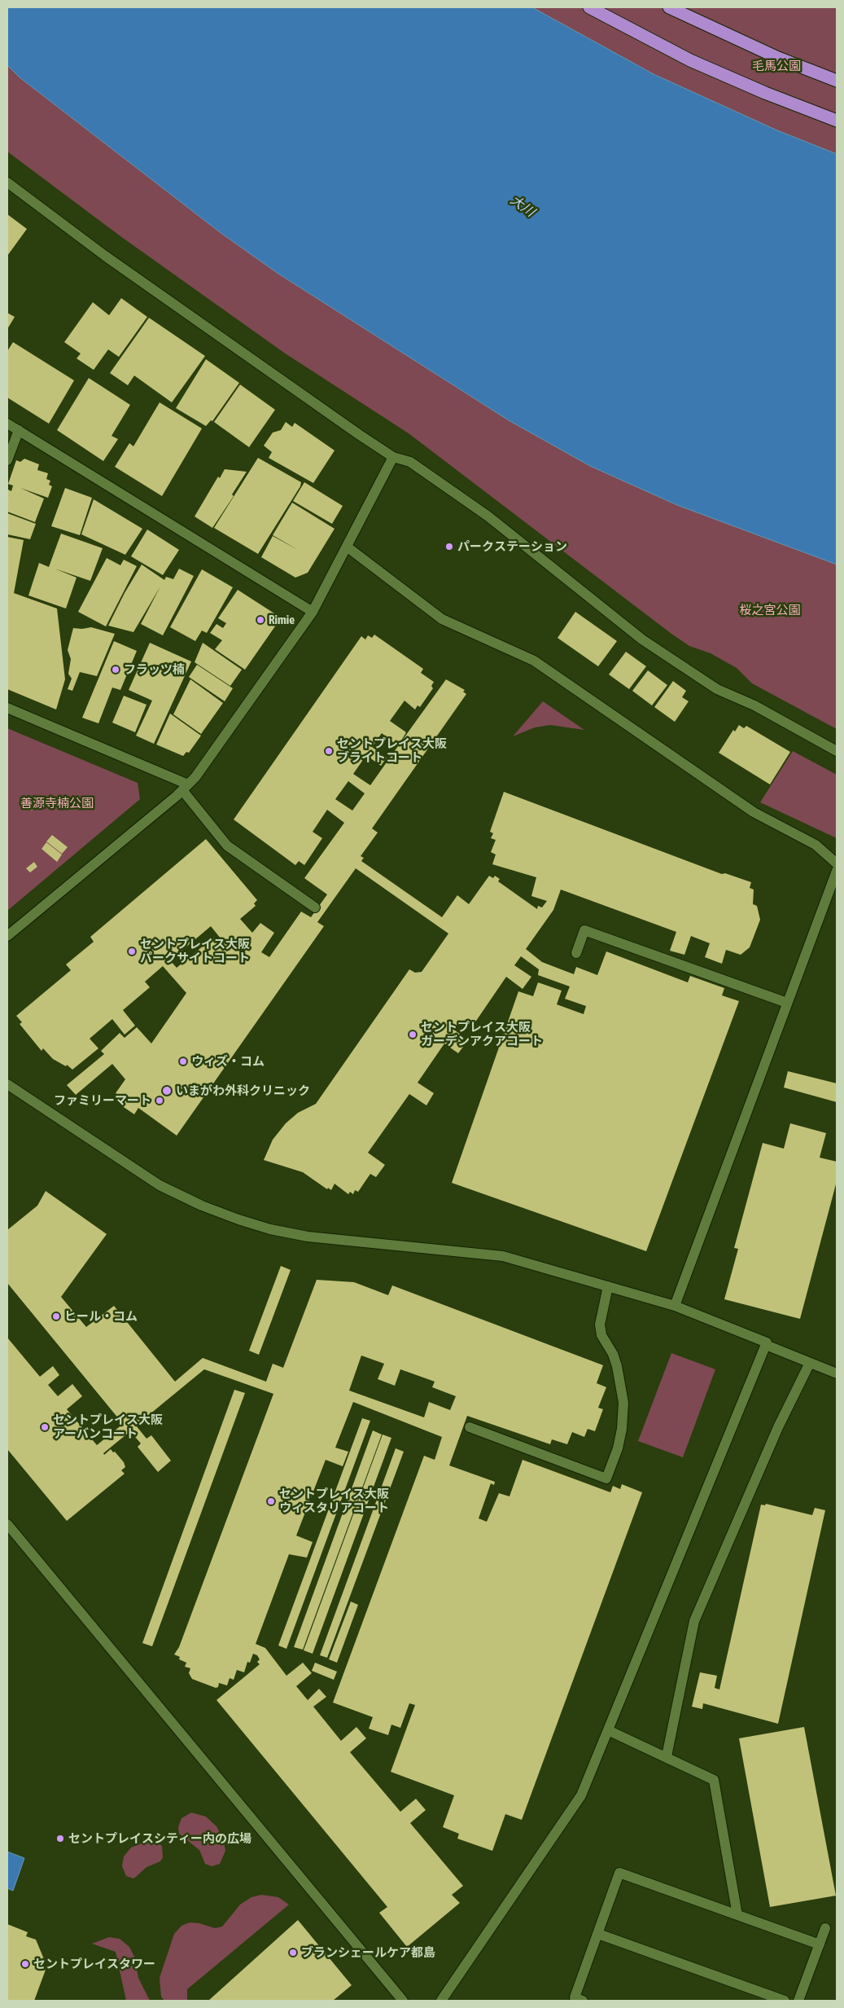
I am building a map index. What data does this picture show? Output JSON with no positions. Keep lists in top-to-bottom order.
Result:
{
  "water": ["大川"],
  "parks": ["毛馬公園", "桜之宮公園", "善源寺楠公園"],
  "places": [
    "パークステーション",
    "Rimie",
    "フラッツ楠",
    "セントプレイス大阪 ブライトコート",
    "セントプレイス大阪 パークサイトコート",
    "セントプレイス大阪 ガーデンアクアコート",
    "ウィズ・コム",
    "いまがわ外科クリニック",
    "ファミリーマート",
    "ヒール・コム",
    "セントプレイス大阪 アーバンコート",
    "セントプレイス大阪 ウィスタリアコート",
    "セントプレイスシティー内の広場",
    "ブランシェールケア都島",
    "セントプレイスタワー"
  ]
}
